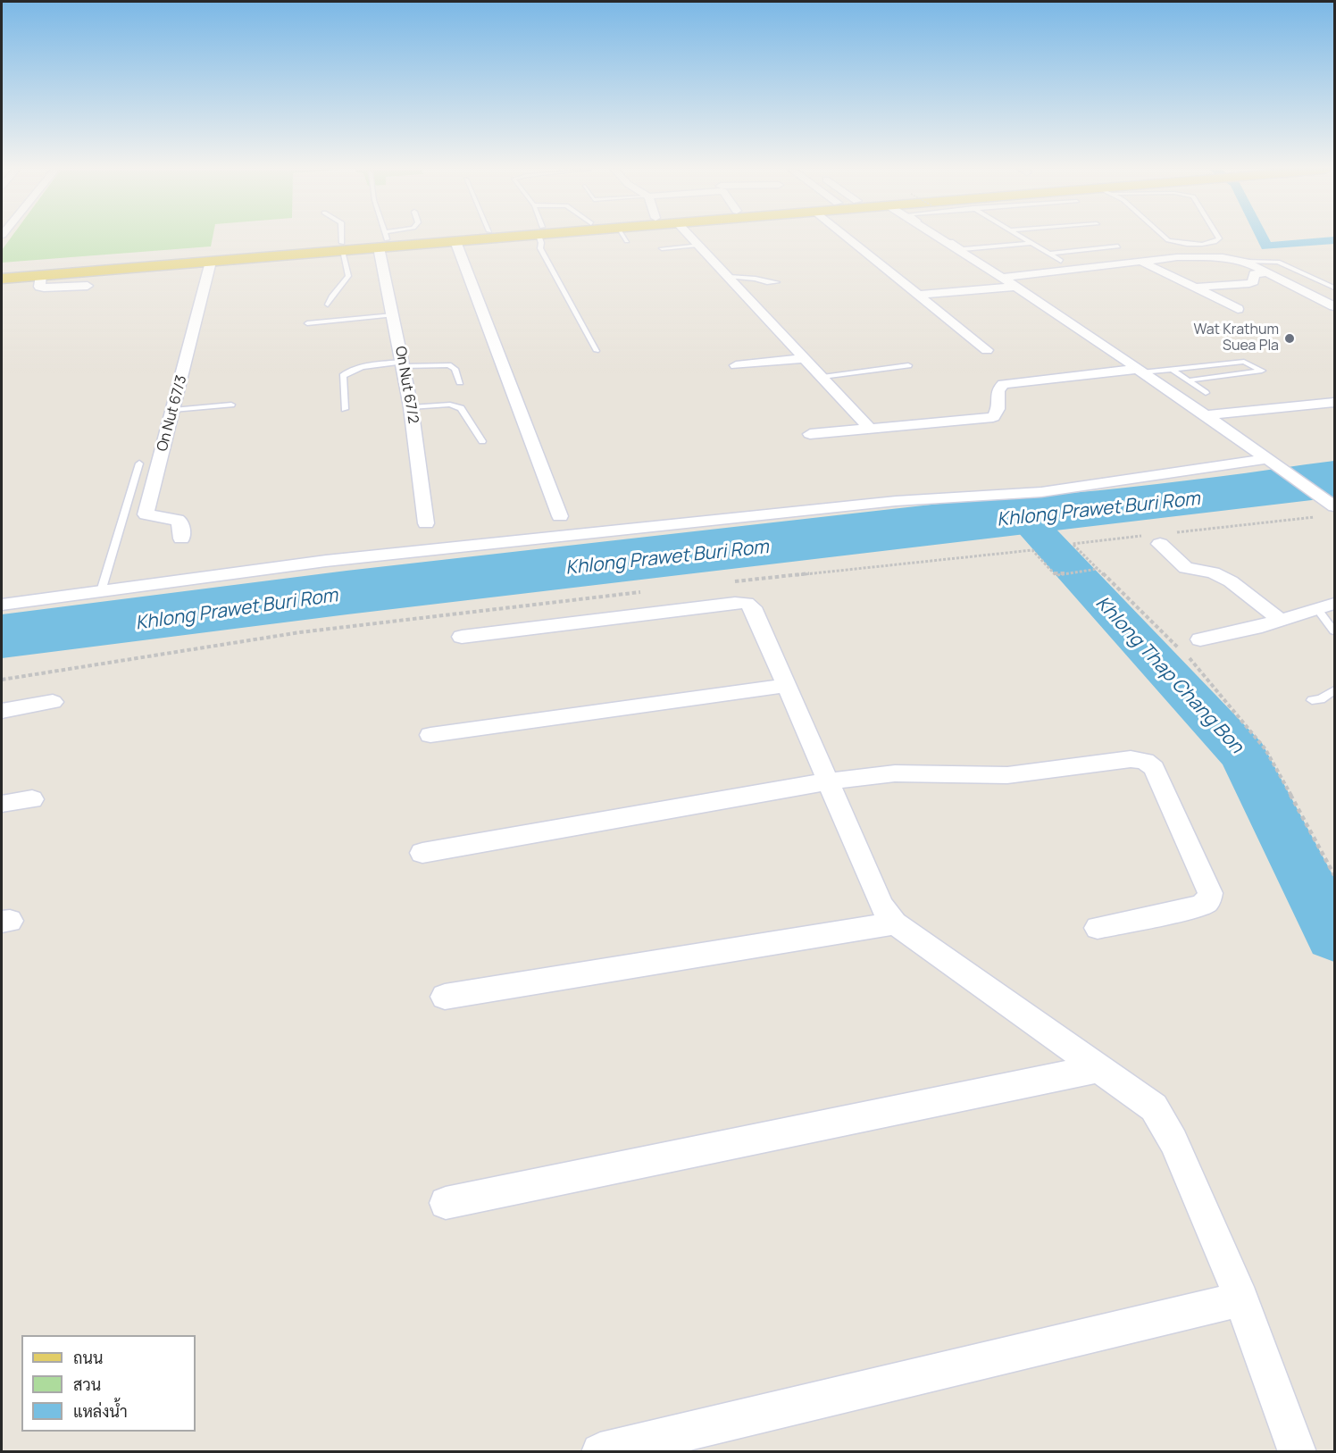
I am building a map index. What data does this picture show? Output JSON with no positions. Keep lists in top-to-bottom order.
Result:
{
  "streets": {
    "street": ["On Nut 67/2", "On Nut 67/3"]
  },
  "water": ["Khlong Prawet Buri Rom", "Khlong Thap Chang Bon"],
  "places": ["Wat Krathum Suea Pla"],
  "legend": ["ถนน", "สวน", "แหล่งน้ำ"]
}
